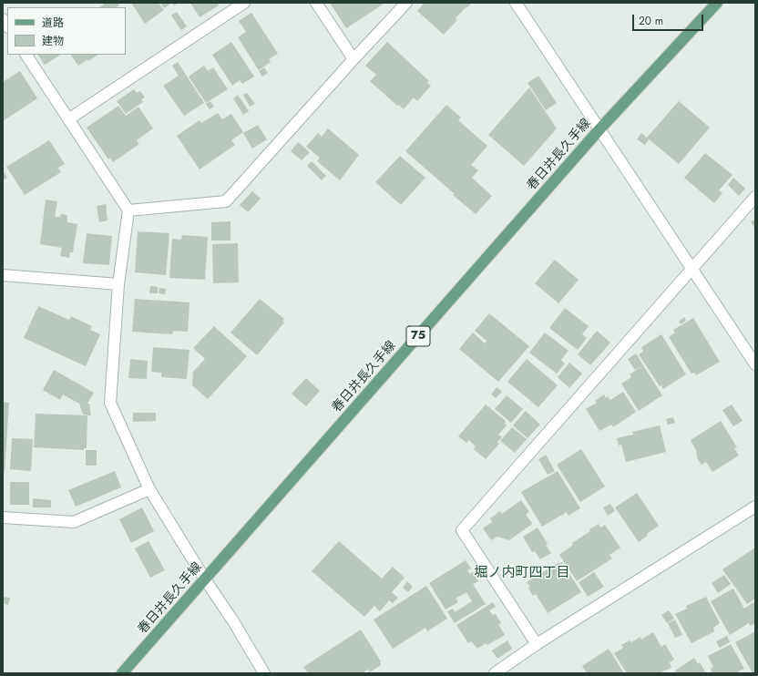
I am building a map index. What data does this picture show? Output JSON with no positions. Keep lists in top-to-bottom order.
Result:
{
  "streets": {
    "main road": ["春日井長久手線", "75"]
  },
  "districts": ["堀ノ内町四丁目"],
  "legend": ["道路", "建物"],
  "scale_bar": "20 m"
}
